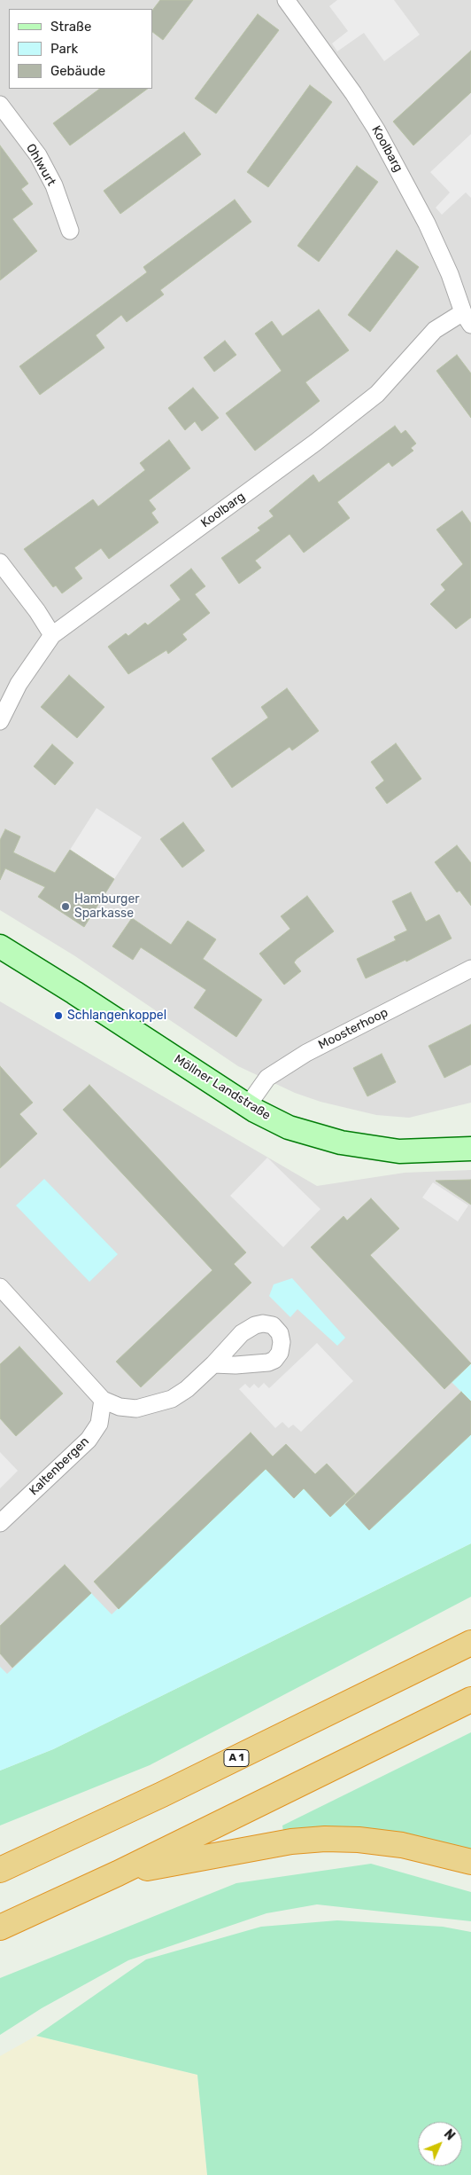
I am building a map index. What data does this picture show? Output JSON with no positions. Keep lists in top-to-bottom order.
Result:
{
  "streets": {
    "highway": ["A 1"],
    "street": [
      "Koolbarg",
      "Ohlwurt",
      "Moosterhoop",
      "Möllner Landstraße",
      "Kaltenbergen"
    ]
  },
  "crossings": [
    ["Moosterhoop", "Möllner Landstraße"]
  ],
  "places": ["Hamburger Sparkasse", "Schlangenkoppel"],
  "legend": ["Straße", "Park", "Gebäude"],
  "north": "top right"
}
